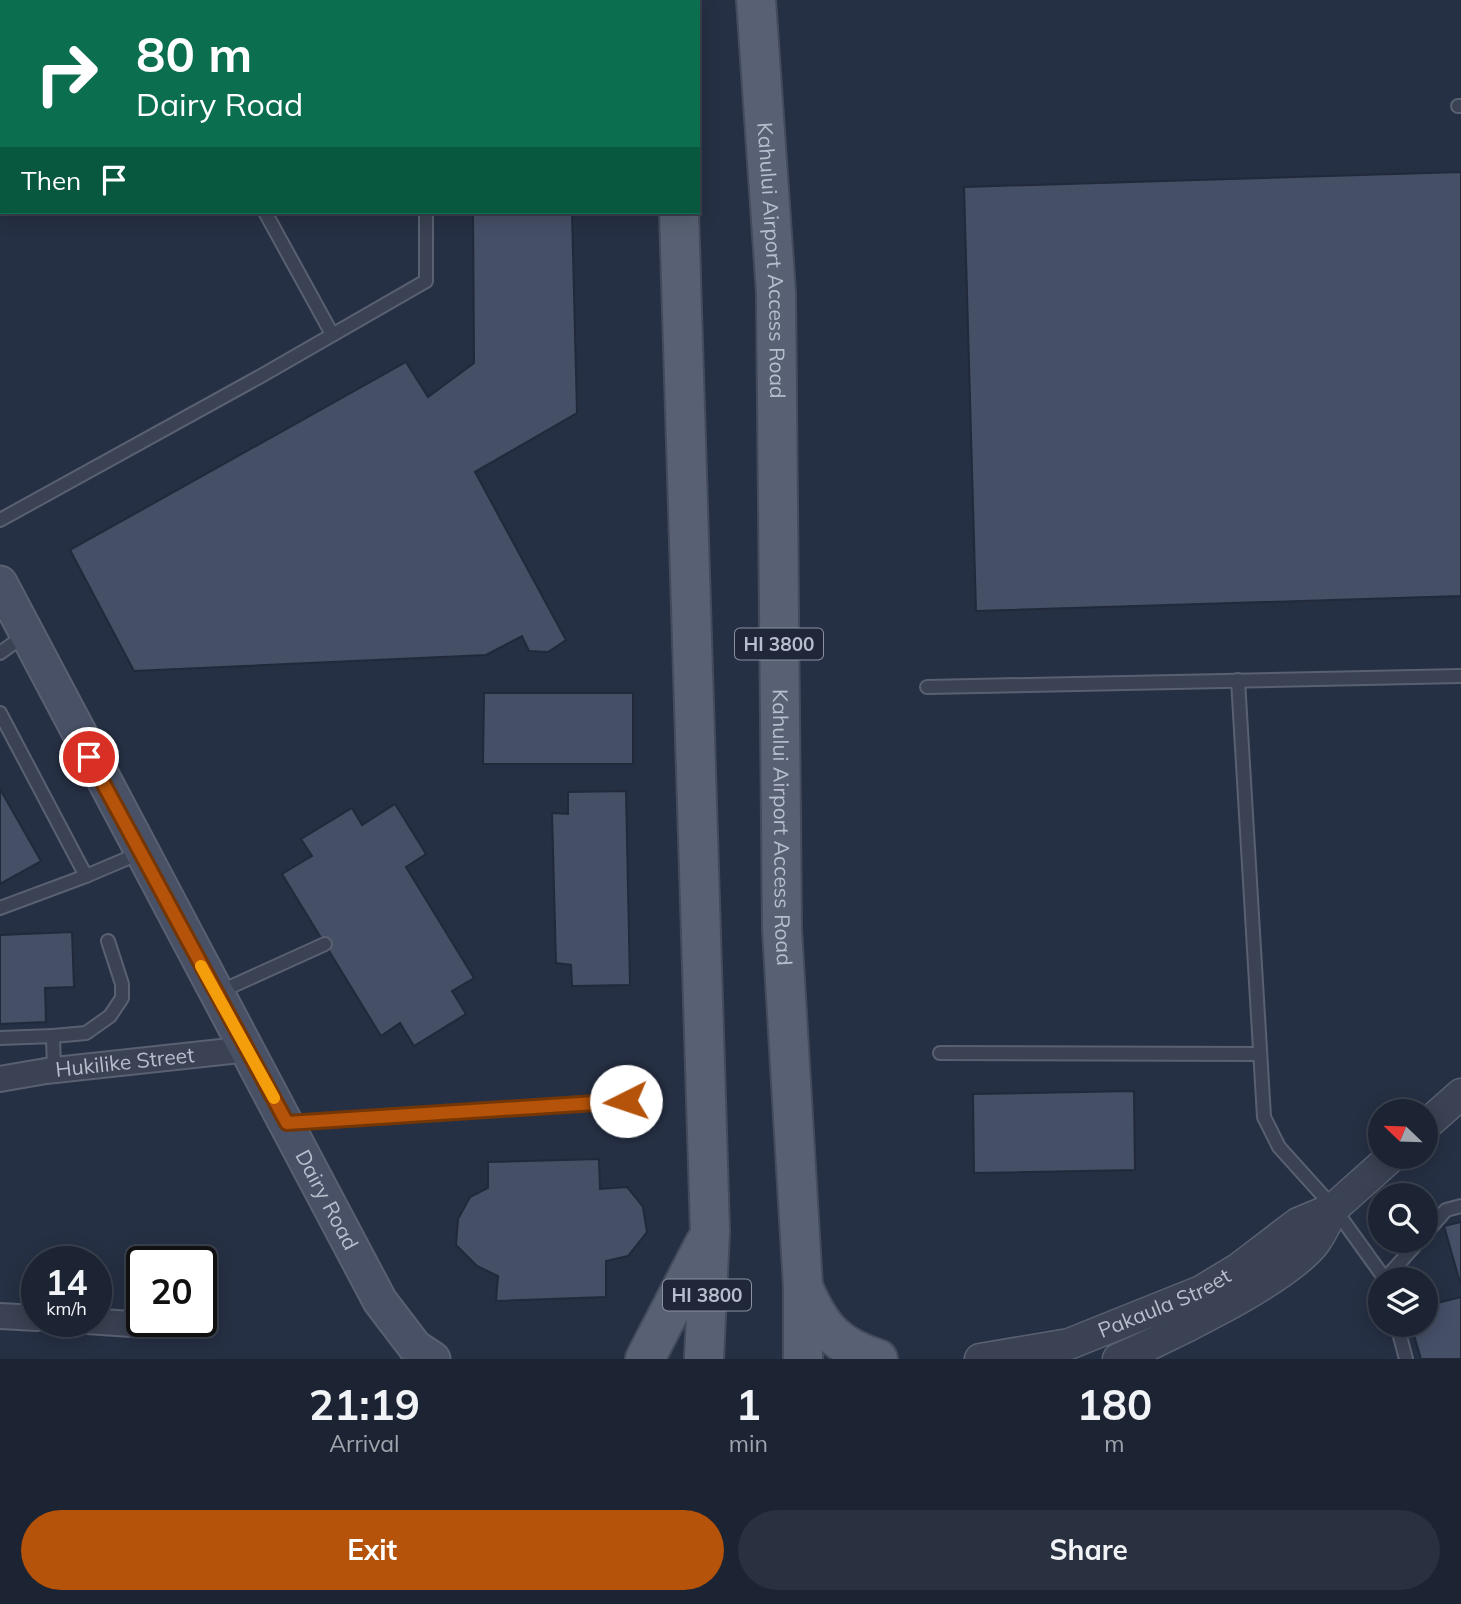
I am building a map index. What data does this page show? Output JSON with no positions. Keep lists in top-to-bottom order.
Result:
{
  "streets": {
    "main road": ["Kahului Airport Access Road", "HI 3800", "Dairy Road"],
    "street": ["Hukilike Street", "Pakaula Street"]
  },
  "crossings": [
    ["Hukilike Street", "Dairy Road"]
  ],
  "north": "top left",
  "page": {
    "turn": ["80 m", "Dairy Road"],
    "then": "Then",
    "speed": "14 km/h",
    "limit": "20",
    "eta": [
      "21:19",
      "Arrival",
      "1",
      "min",
      "180",
      "m"
    ],
    "buttons": ["Exit", "Share"]
  }
}
